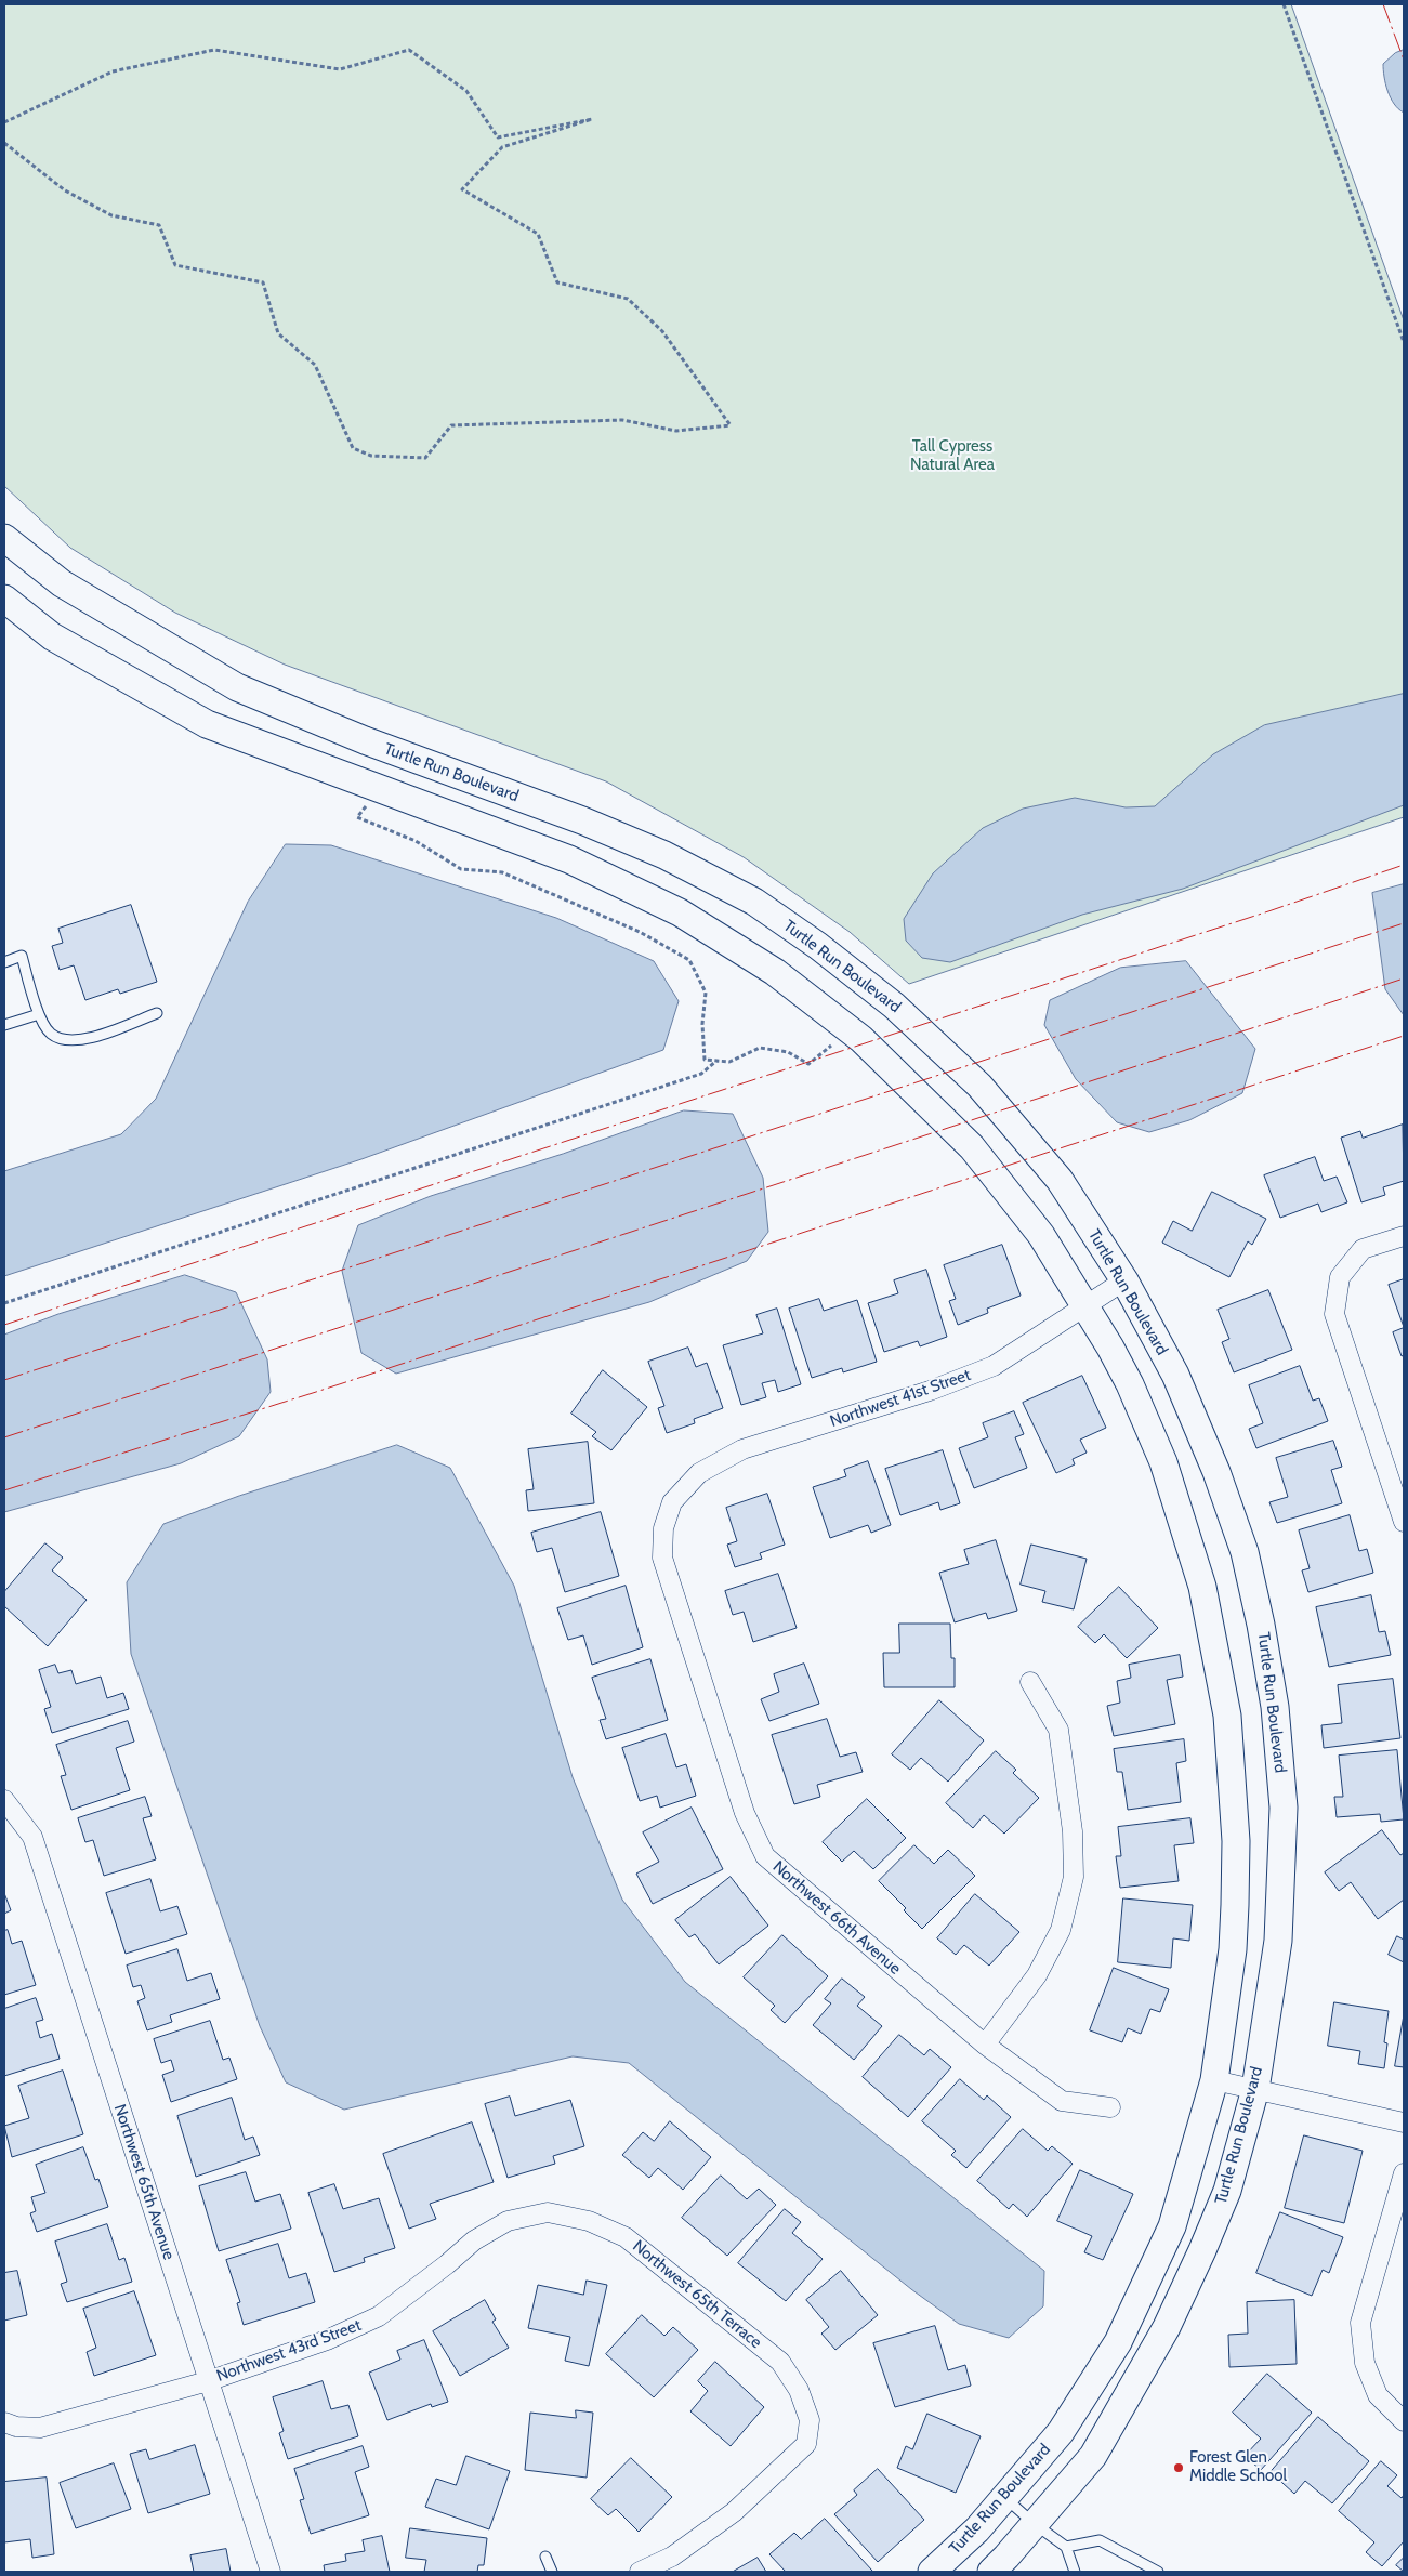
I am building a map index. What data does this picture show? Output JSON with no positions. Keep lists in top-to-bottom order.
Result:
{
  "streets": {
    "street": [
      "Turtle Run Boulevard",
      "Northwest 41st Street",
      "Northwest 66th Avenue",
      "Northwest 65th Avenue",
      "Northwest 65th Terrace",
      "Northwest 43rd Street"
    ]
  },
  "crossings": [
    ["Turtle Run Boulevard", "Northwest 41st Street"],
    ["Northwest 41st Street", "Northwest 66th Avenue"],
    ["Northwest 65th Avenue", "Northwest 43rd Street"],
    ["Northwest 65th Terrace", "Northwest 43rd Street"]
  ],
  "parks": ["Tall Cypress Natural Area"],
  "places": ["Forest Glen Middle School"]
}
